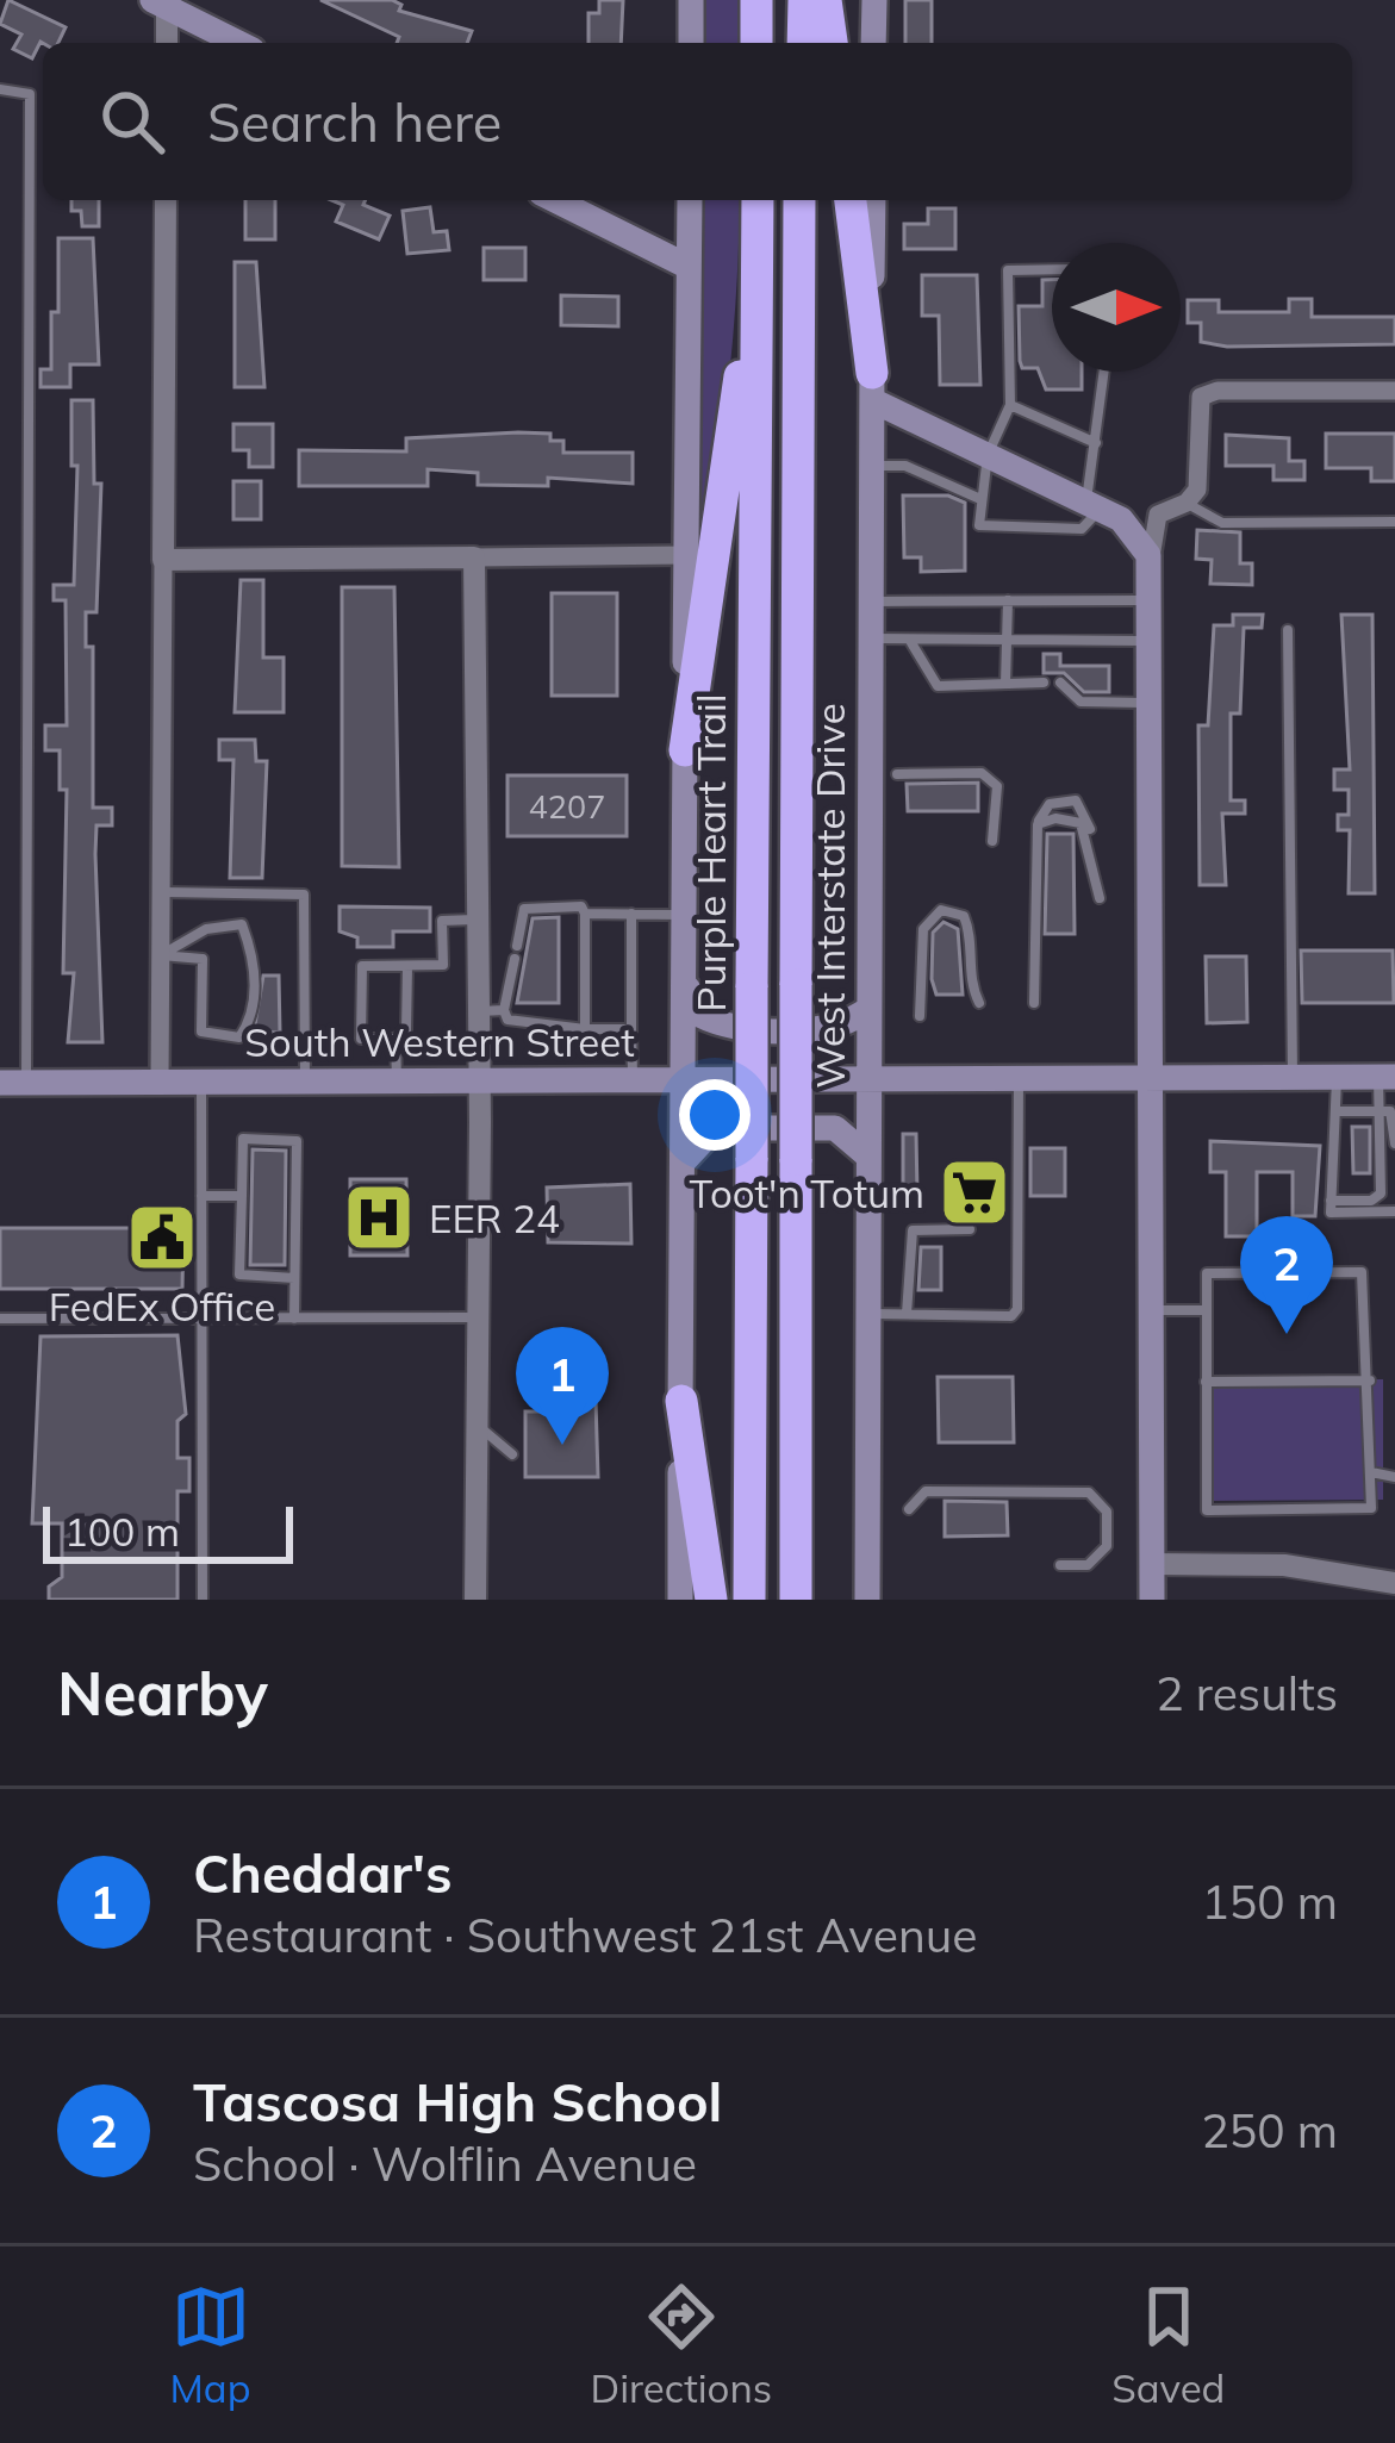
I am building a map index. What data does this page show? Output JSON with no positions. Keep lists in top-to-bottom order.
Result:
{
  "streets": {
    "highway": ["Purple Heart Trail"],
    "main road": ["West Interstate Drive", "South Western Street"]
  },
  "crossings": [
    ["West Interstate Drive", "South Western Street"]
  ],
  "places": {
    "supermarket": ["Toot'n Totum"],
    "hospital": ["EER 24"],
    "public building": ["FedEx Office"]
  },
  "house_numbers": ["4207"],
  "scale_bar": "100 m",
  "north": "right",
  "page": {
    "search": "Search here",
    "pins": ["2", "1"],
    "scale": "100 m",
    "heading": ["Nearby", "2 results"],
    "list": [
      {
        "mark": "1",
        "name": "Cheddar's",
        "note": "Restaurant · Southwest 21st Avenue",
        "value": "150 m"
      },
      {
        "mark": "2",
        "name": "Tascosa High School",
        "note": "School · Wolflin Avenue",
        "value": "250 m"
      }
    ],
    "nav": ["Map", "Directions", "Saved"]
  }
}
